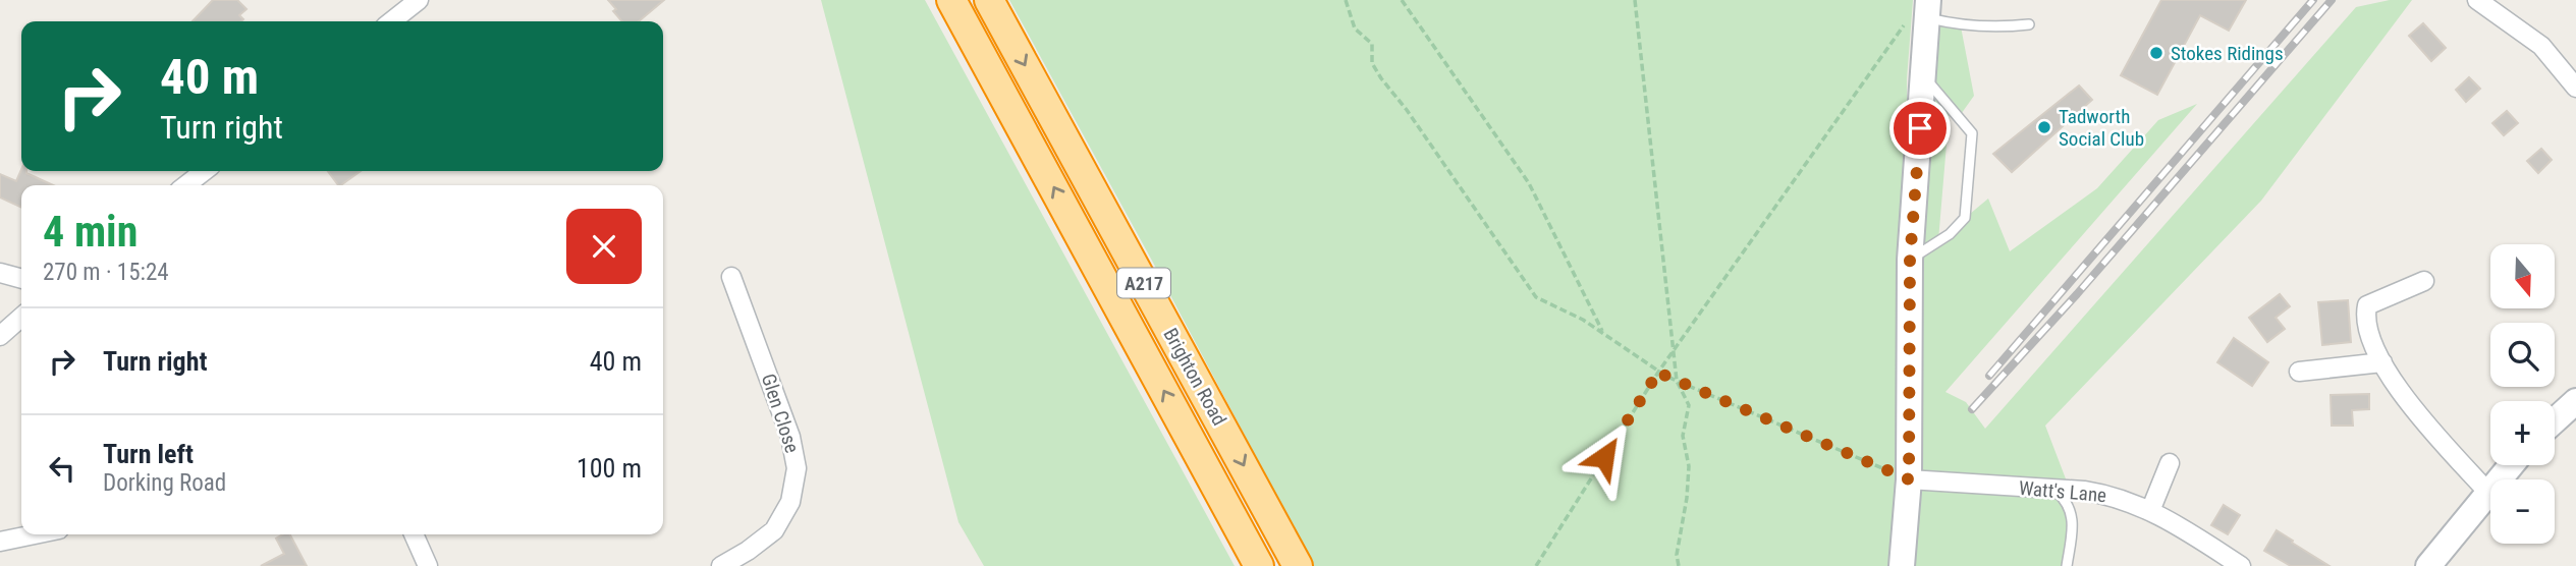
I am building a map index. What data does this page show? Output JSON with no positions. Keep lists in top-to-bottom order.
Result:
{
  "streets": {
    "highway": ["A217", "Brighton Road"],
    "street": ["Glen Close", "Watt's Lane"]
  },
  "places": ["Stokes Ridings", "Tadworth Social Club"],
  "north": "bottom",
  "page": {
    "turn": ["40 m", "Turn right"],
    "heading": ["4 min", "270 m · 15:24"],
    "map_buttons": ["+", "−"],
    "list": [
      {
        "name": "Turn right",
        "value": "40 m"
      },
      {
        "name": "Turn left",
        "note": "Dorking Road",
        "value": "100 m"
      }
    ]
  }
}
